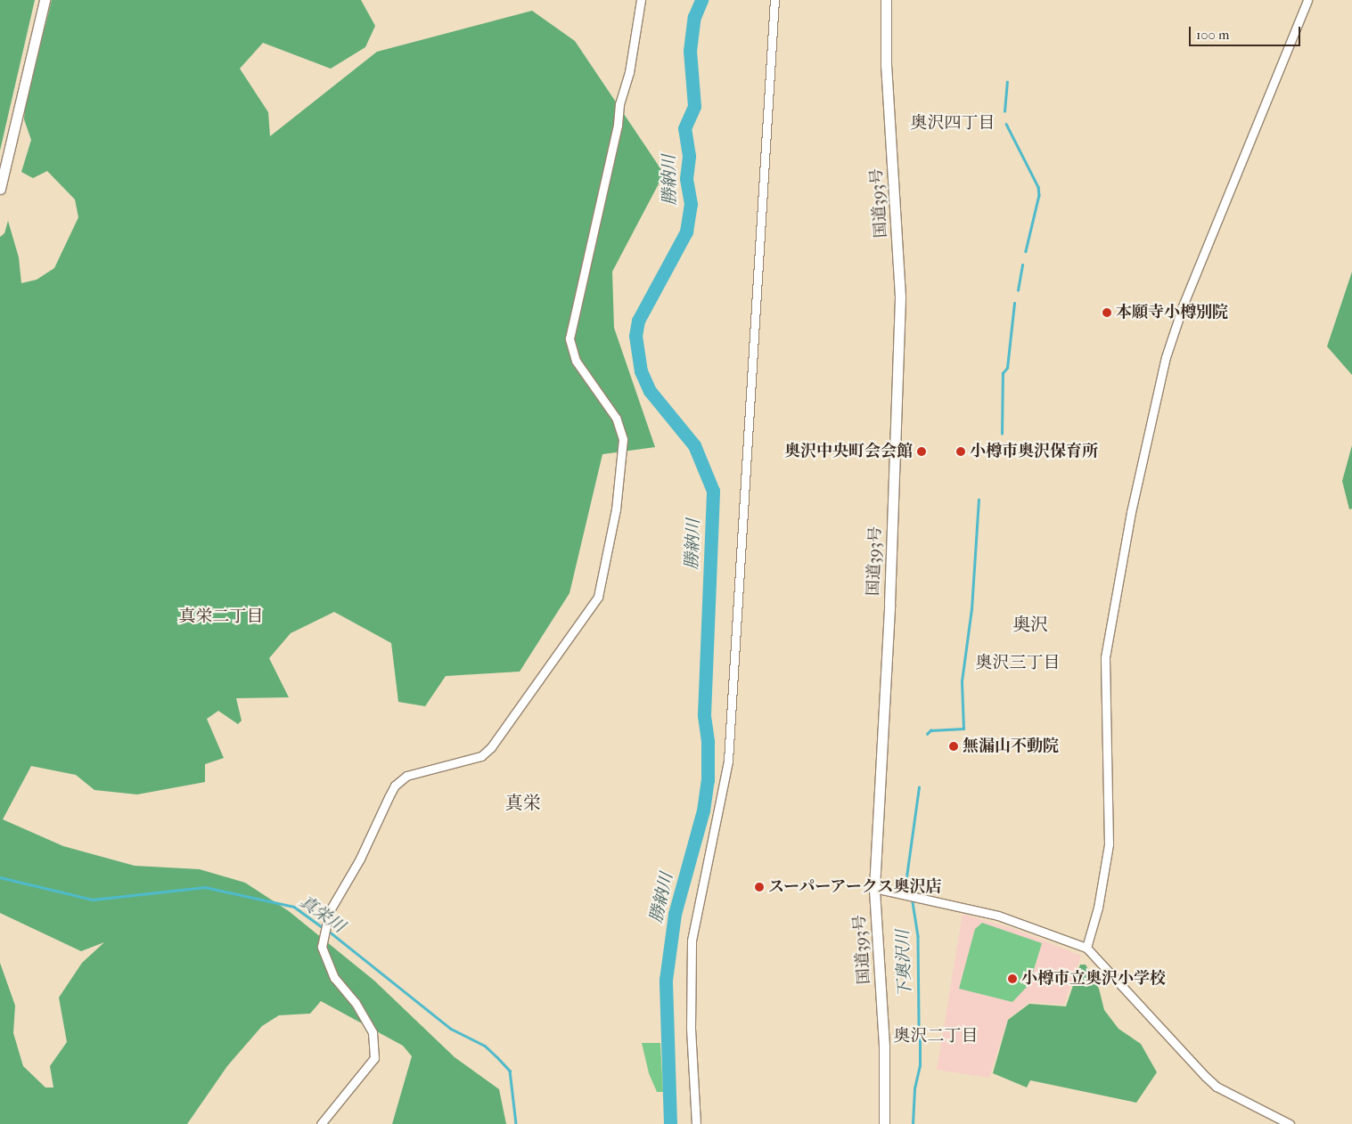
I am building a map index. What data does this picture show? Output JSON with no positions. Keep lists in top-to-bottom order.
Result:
{
  "streets": {
    "highway": ["国道393号"]
  },
  "districts": [
    "奥沢四丁目",
    "真栄二丁目",
    "奥沢",
    "奥沢三丁目",
    "真栄",
    "奥沢二丁目"
  ],
  "water": ["勝納川", "真栄川", "下奥沢川"],
  "places": [
    "本願寺小樽別院",
    "奥沢中央町会会館",
    "小樽市奥沢保育所",
    "無漏山不動院",
    "スーパーアークス奥沢店",
    "小樽市立奥沢小学校"
  ],
  "scale_bar": "100 m"
}
